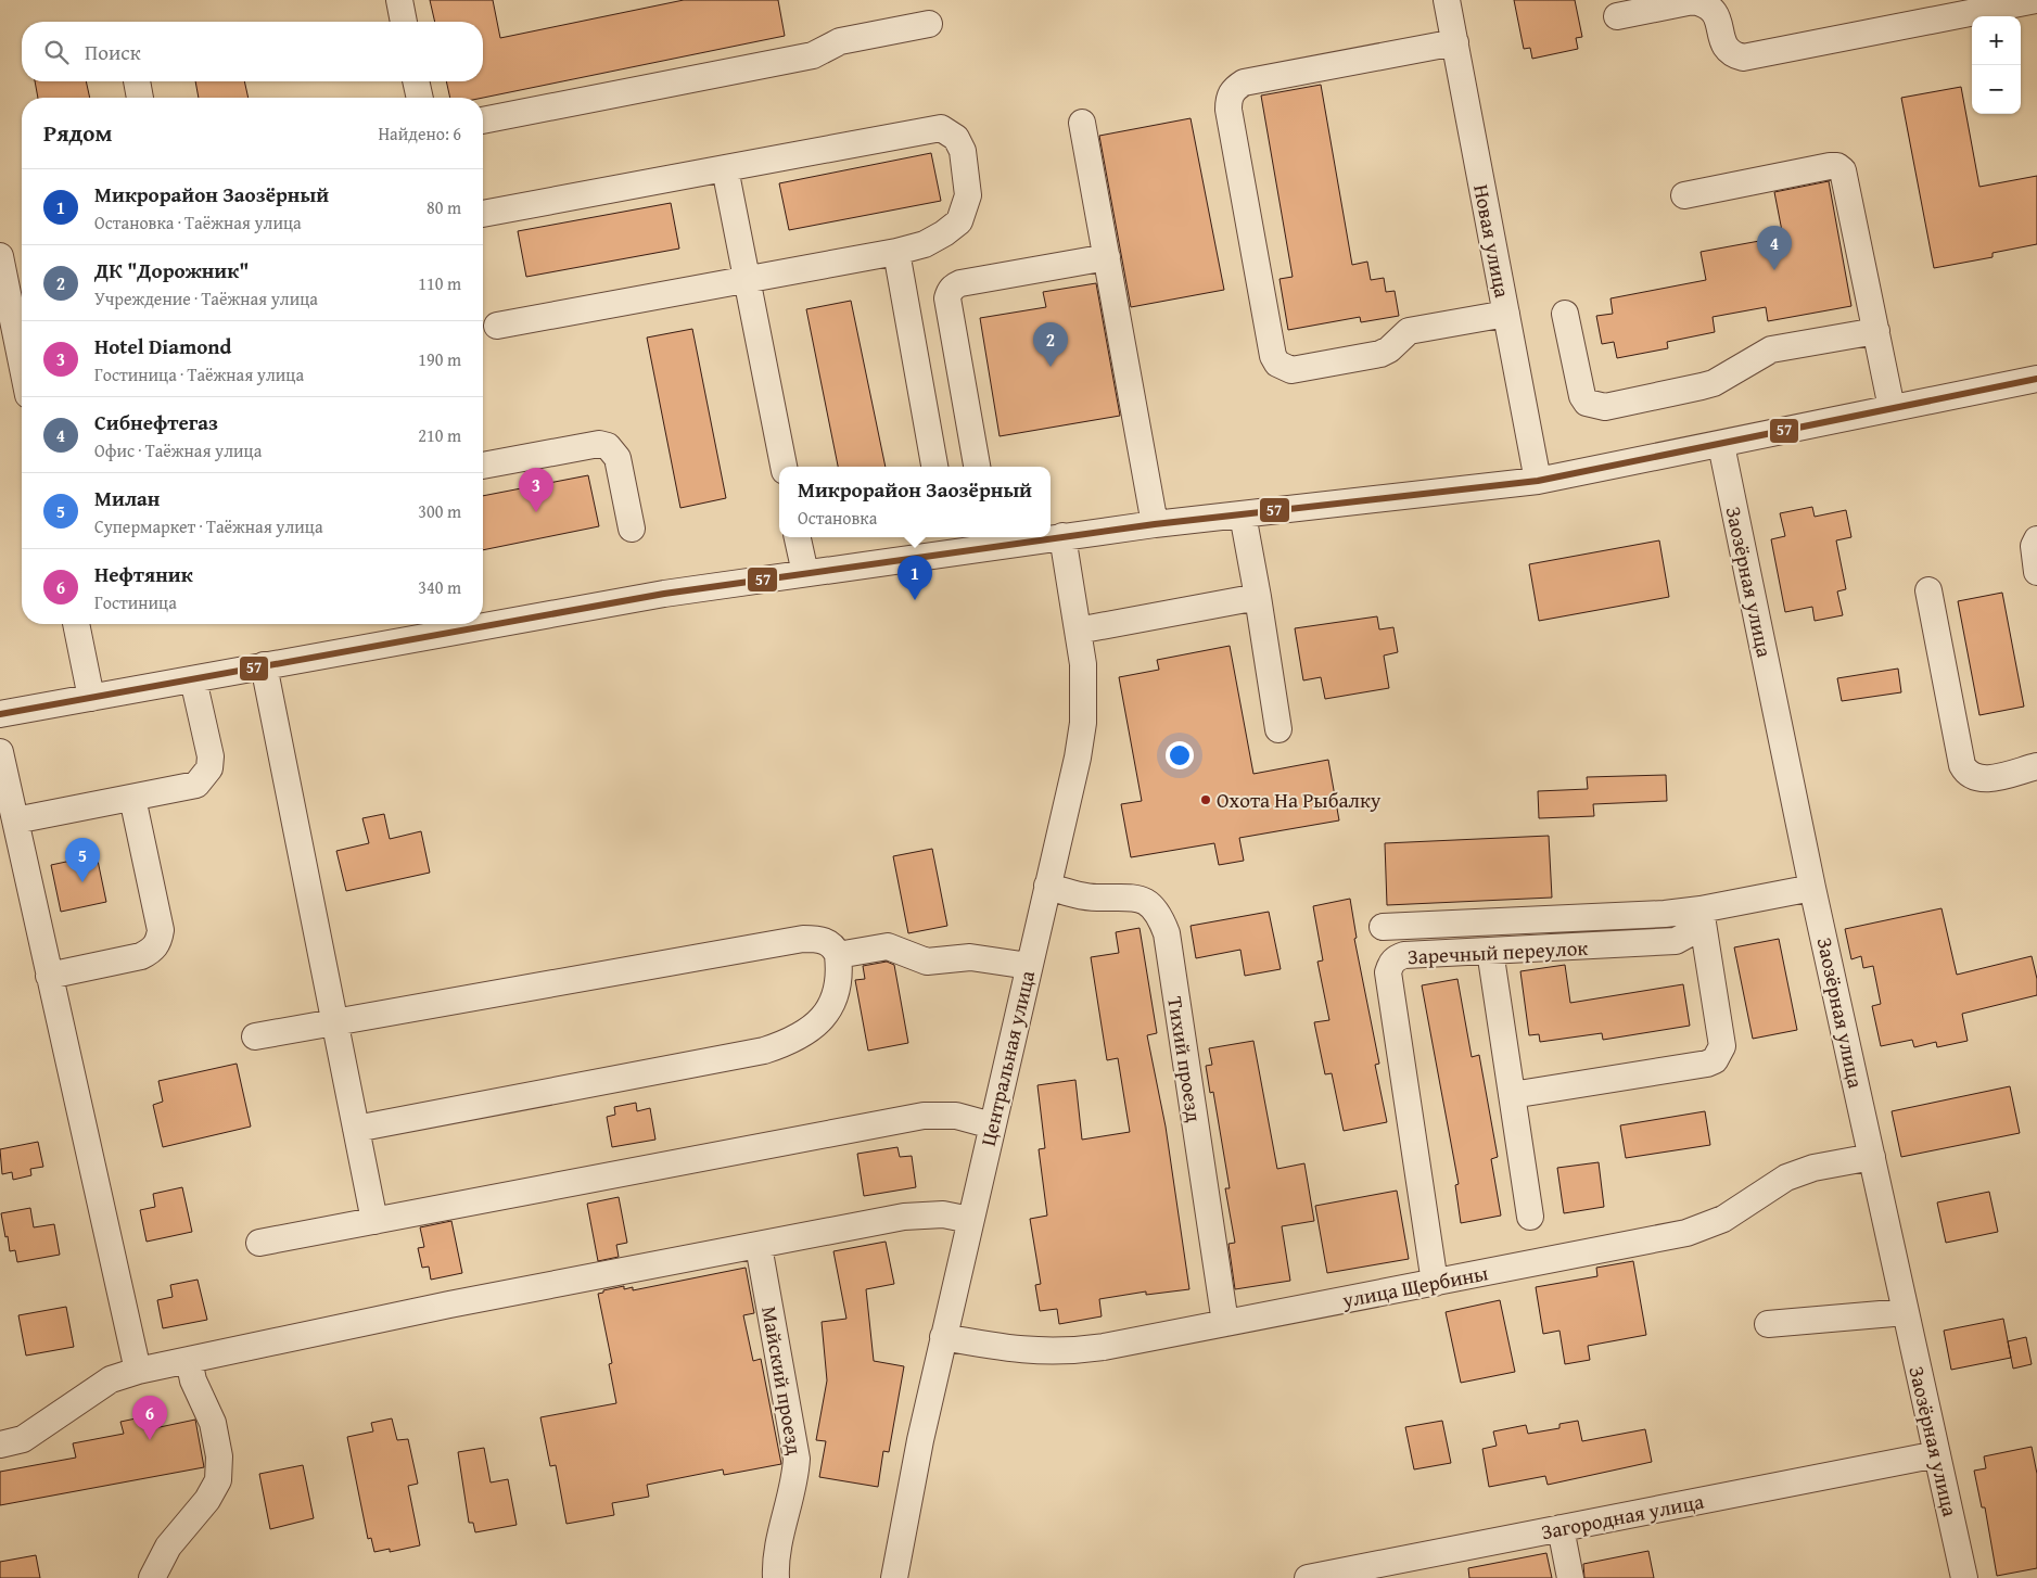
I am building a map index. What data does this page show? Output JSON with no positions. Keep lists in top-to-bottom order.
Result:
{
  "streets": {
    "street": [
      "Новая улица",
      "Заозёрная улица",
      "Заречный переулок",
      "Центральная улица",
      "Тихий проезд",
      "улица Щербины",
      "Майский проезд",
      "Загородная улица"
    ]
  },
  "crossings": [
    ["Заозёрная улица", "улица Щербины"],
    ["Заозёрная улица", "Загородная улица"],
    ["Заречный переулок", "улица Щербины"],
    ["Центральная улица", "Тихий проезд"],
    ["Центральная улица", "улица Щербины"],
    ["Тихий проезд", "улица Щербины"]
  ],
  "places": ["Охота На Рыбалку"],
  "lines": ["transit line 57"],
  "page": {
    "map_buttons": ["+", "−"],
    "search": "Поиск",
    "heading": ["Рядом", "Найдено: 6"],
    "list": [
      {
        "mark": "1",
        "name": "Микрорайон Заозёрный",
        "note": "Остановка · Таёжная улица",
        "value": "80 m"
      },
      {
        "mark": "2",
        "name": "ДК \"Дорожник\"",
        "note": "Учреждение · Таёжная улица",
        "value": "110 m"
      },
      {
        "mark": "3",
        "name": "Hotel Diamond",
        "note": "Гостиница · Таёжная улица",
        "value": "190 m"
      },
      {
        "mark": "4",
        "name": "Сибнефтегаз",
        "note": "Офис · Таёжная улица",
        "value": "210 m"
      },
      {
        "mark": "5",
        "name": "Милан",
        "note": "Супермаркет · Таёжная улица",
        "value": "300 m"
      },
      {
        "mark": "6",
        "name": "Нефтяник",
        "note": "Гостиница",
        "value": "340 m"
      }
    ],
    "pins": [
      "4",
      "2",
      "3",
      "1",
      "5",
      "6"
    ],
    "popup": ["Микрорайон Заозёрный", "Остановка"]
  }
}
